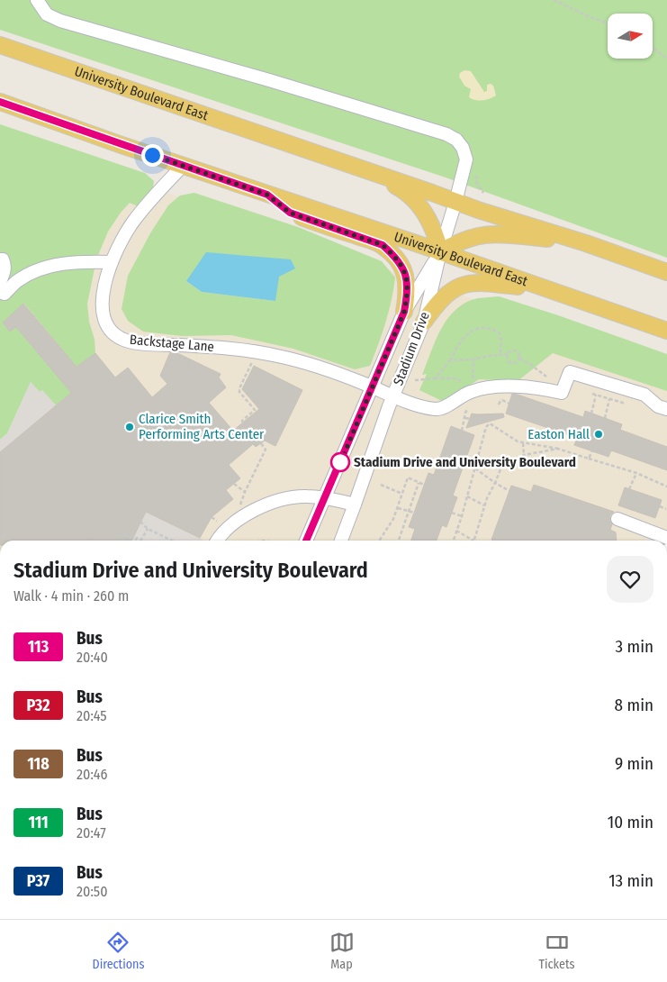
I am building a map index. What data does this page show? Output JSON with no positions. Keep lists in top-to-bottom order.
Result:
{
  "streets": {
    "main road": ["University Boulevard East"],
    "street": ["Backstage Lane", "Stadium Drive"]
  },
  "crossings": [
    ["University Boulevard East", "Backstage Lane"],
    ["University Boulevard East", "Stadium Drive"],
    ["Backstage Lane", "Stadium Drive"]
  ],
  "places": ["Clarice Smith Performing Arts Center", "Easton Hall", "Stadium Drive and University Boulevard"],
  "lines": ["bus line 113"],
  "north": "right",
  "page": {
    "heading": ["Stadium Drive and University Boulevard", "Walk · 4 min · 260 m"],
    "list": [
      {
        "mark": "113",
        "name": "Bus",
        "note": "20:40",
        "value": "3 min"
      },
      {
        "mark": "P32",
        "name": "Bus",
        "note": "20:45",
        "value": "8 min"
      },
      {
        "mark": "118",
        "name": "Bus",
        "note": "20:46",
        "value": "9 min"
      },
      {
        "mark": "111",
        "name": "Bus",
        "note": "20:47",
        "value": "10 min"
      },
      {
        "mark": "P37",
        "name": "Bus",
        "note": "20:50",
        "value": "13 min"
      }
    ],
    "tabs": ["Directions", "Map", "Tickets"]
  }
}
